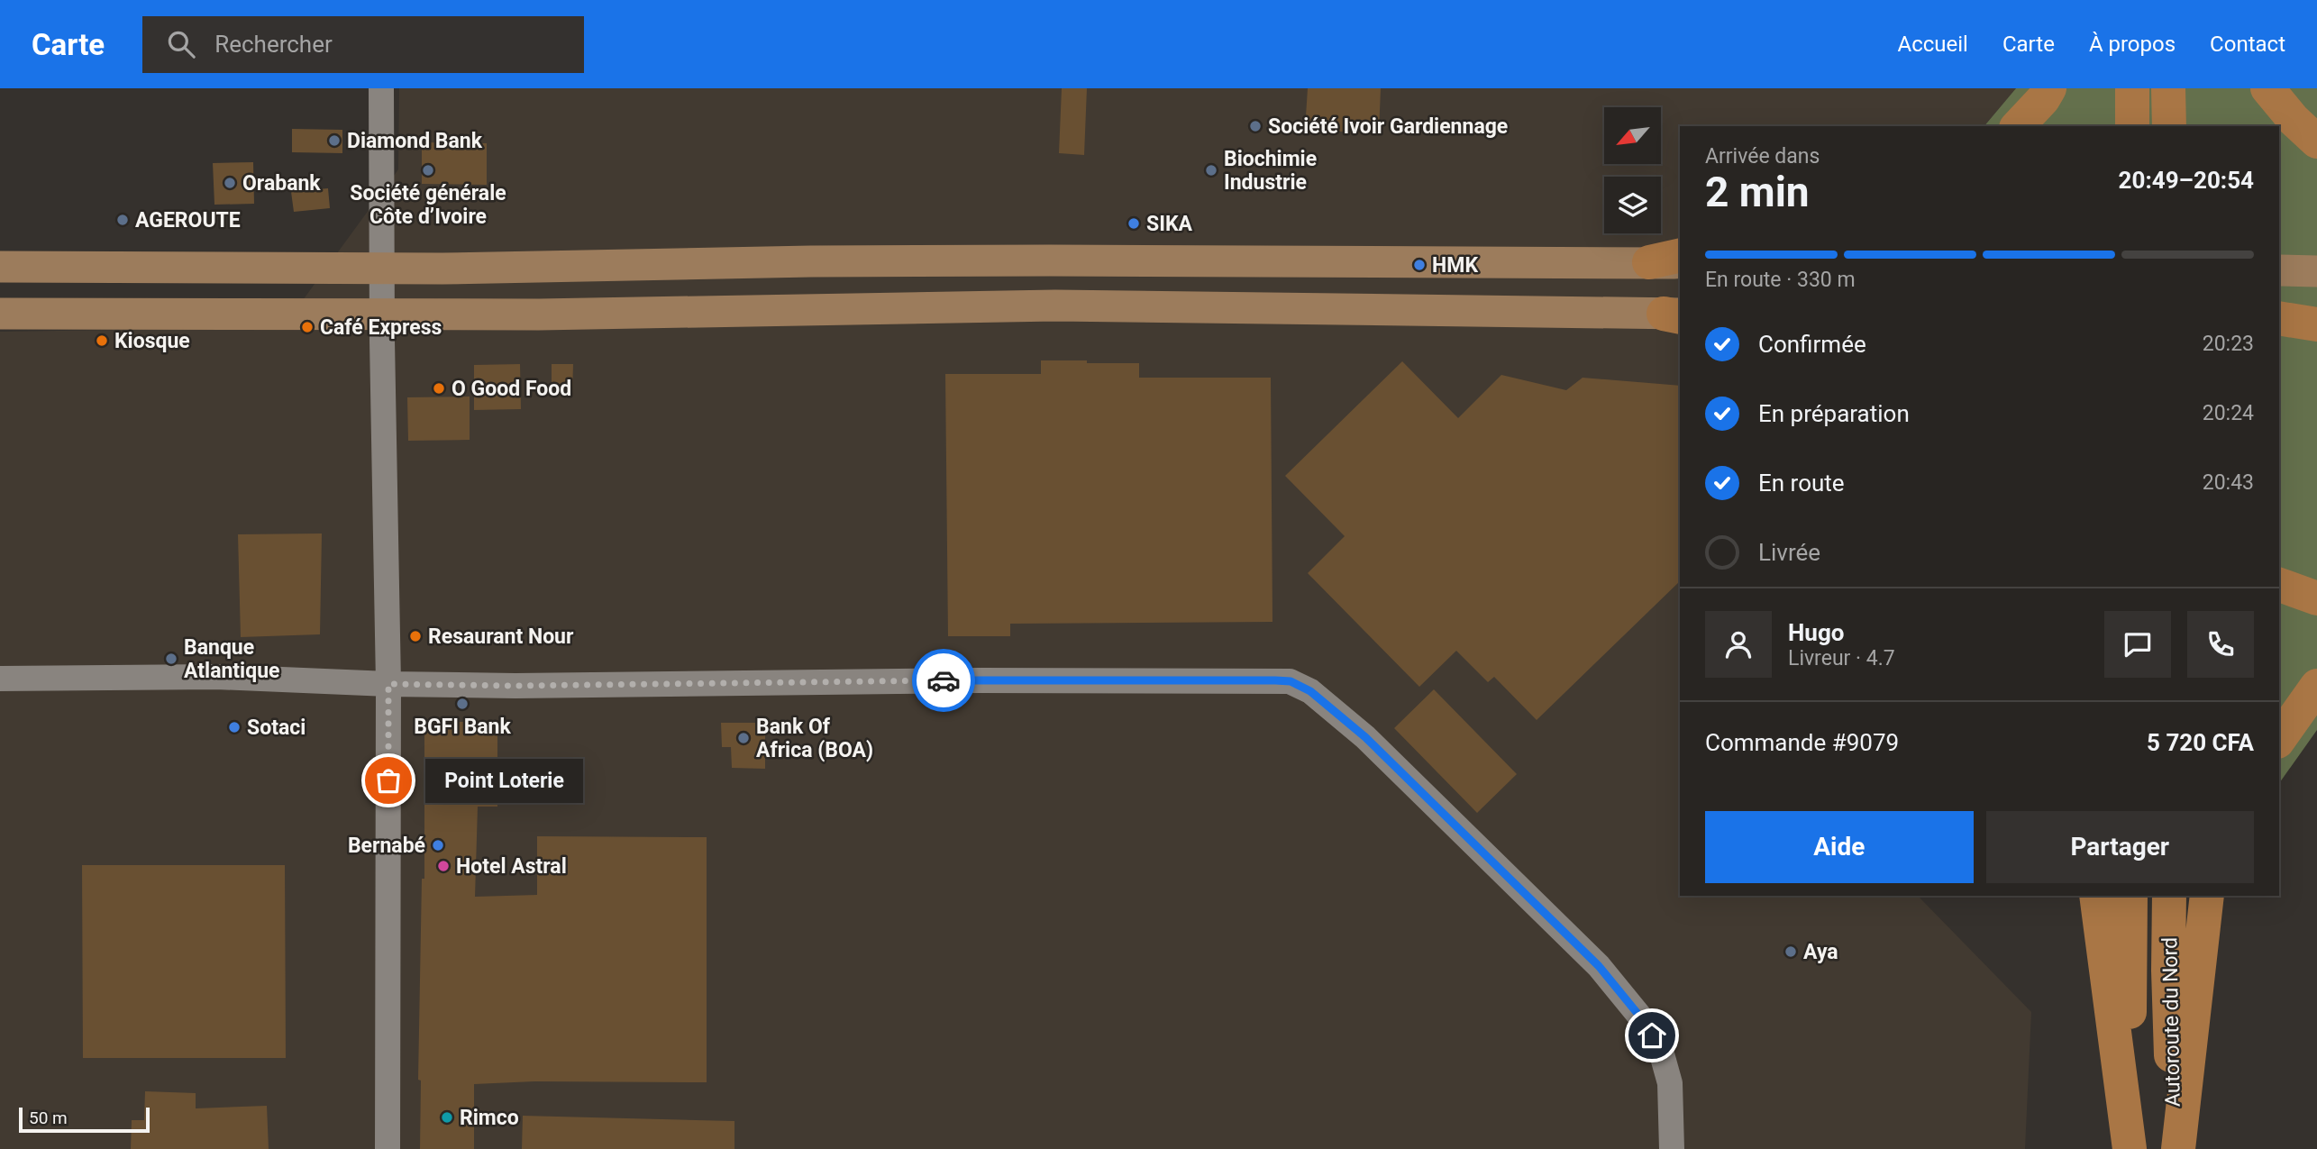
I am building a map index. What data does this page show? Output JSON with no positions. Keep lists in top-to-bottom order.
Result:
{
  "streets": {
    "highway": ["Autoroute du Nord"]
  },
  "places": [
    "Société Ivoir Gardiennage",
    "Diamond Bank",
    "Société générale Côte d’Ivoire",
    "Biochimie Industrie",
    "Orabank",
    "AGEROUTE",
    "SIKA",
    "HMK",
    "Café Express",
    "Kiosque",
    "O Good Food",
    "Resaurant Nour",
    "Banque Atlantique",
    "BGFI Bank",
    "Sotaci",
    "Bank Of Africa (BOA)",
    "Point Loterie",
    "Bernabé",
    "Hotel Astral",
    "Aya",
    "Rimco"
  ],
  "scale_bar": "50 m",
  "north": "bottom left",
  "page": {
    "header": "Carte",
    "search": "Rechercher",
    "nav": [
      "Accueil",
      "Carte",
      "À propos",
      "Contact"
    ],
    "heading": ["2 min", "Arrivée dans", "20:49–20:54"],
    "panel": [
      "Hugo",
      "Livreur · 4.7",
      "Commande #9079",
      "5 720 CFA"
    ],
    "bar": "En route · 330 m",
    "list": [
      ["Confirmée", "20:23"],
      ["En préparation", "20:24"],
      ["En route", "20:43"],
      "Livrée"
    ],
    "bubble": "Point Loterie",
    "buttons": ["Aide", "Partager"],
    "scale": "50 m"
  }
}
